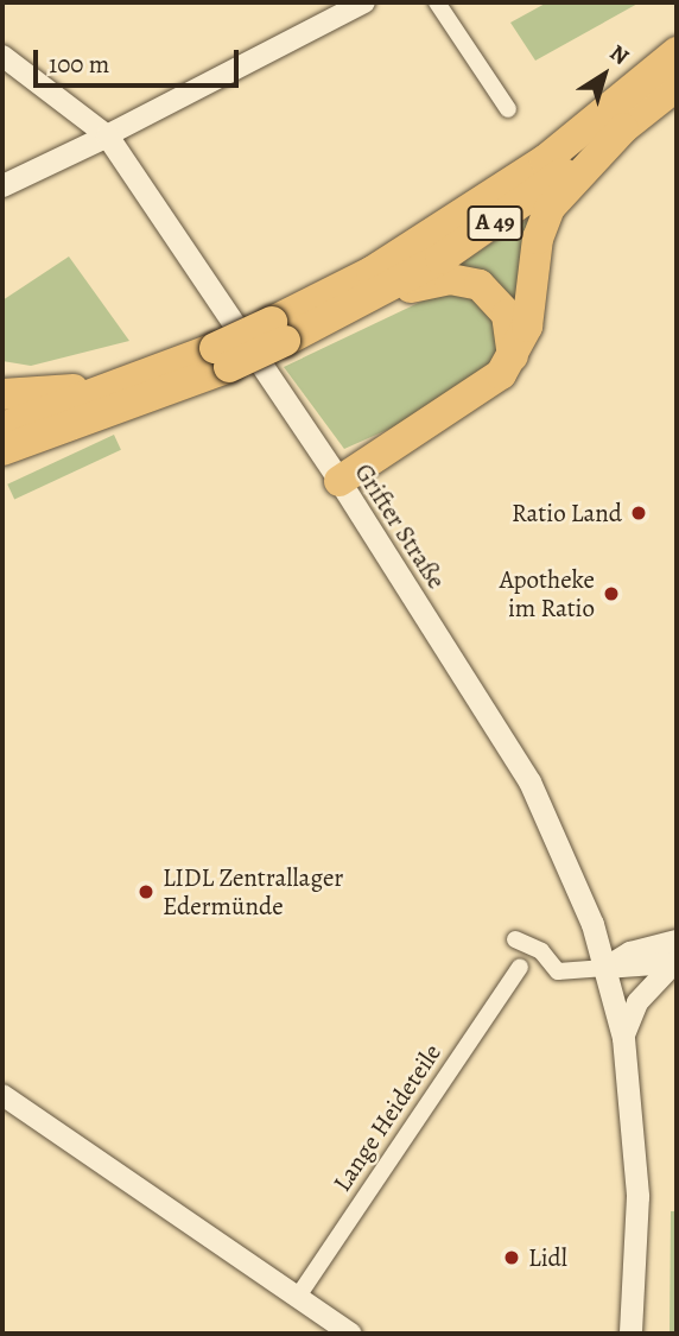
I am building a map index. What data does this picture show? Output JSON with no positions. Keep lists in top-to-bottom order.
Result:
{
  "streets": {
    "highway": ["A 49"],
    "main road": ["Grifter Straße"],
    "street": ["Lange Heideteile"]
  },
  "places": [
    "Ratio Land",
    "Apotheke im Ratio",
    "LIDL Zentrallager Edermünde",
    "Lidl"
  ],
  "scale_bar": "100 m",
  "north": "top right"
}
